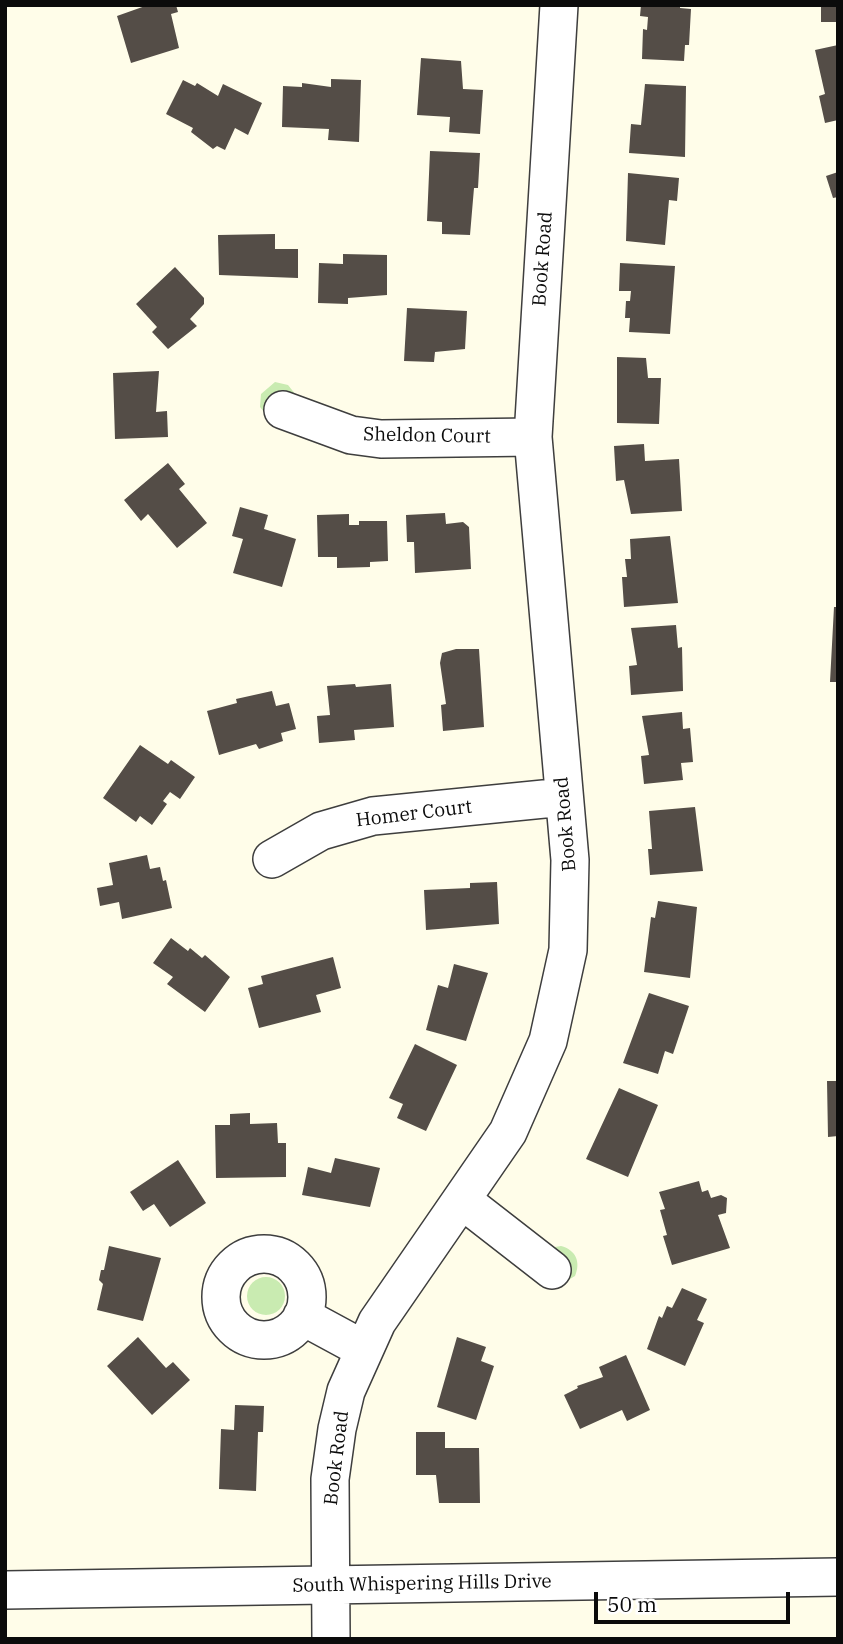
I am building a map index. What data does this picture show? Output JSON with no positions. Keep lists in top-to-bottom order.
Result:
{
  "streets": {
    "street": [
      "Book Road",
      "Sheldon Court",
      "Homer Court",
      "South Whispering Hills Drive"
    ]
  },
  "crossings": [
    ["Book Road", "Sheldon Court"],
    ["Book Road", "Homer Court"],
    ["Book Road", "South Whispering Hills Drive"]
  ],
  "scale_bar": "50 m"
}
